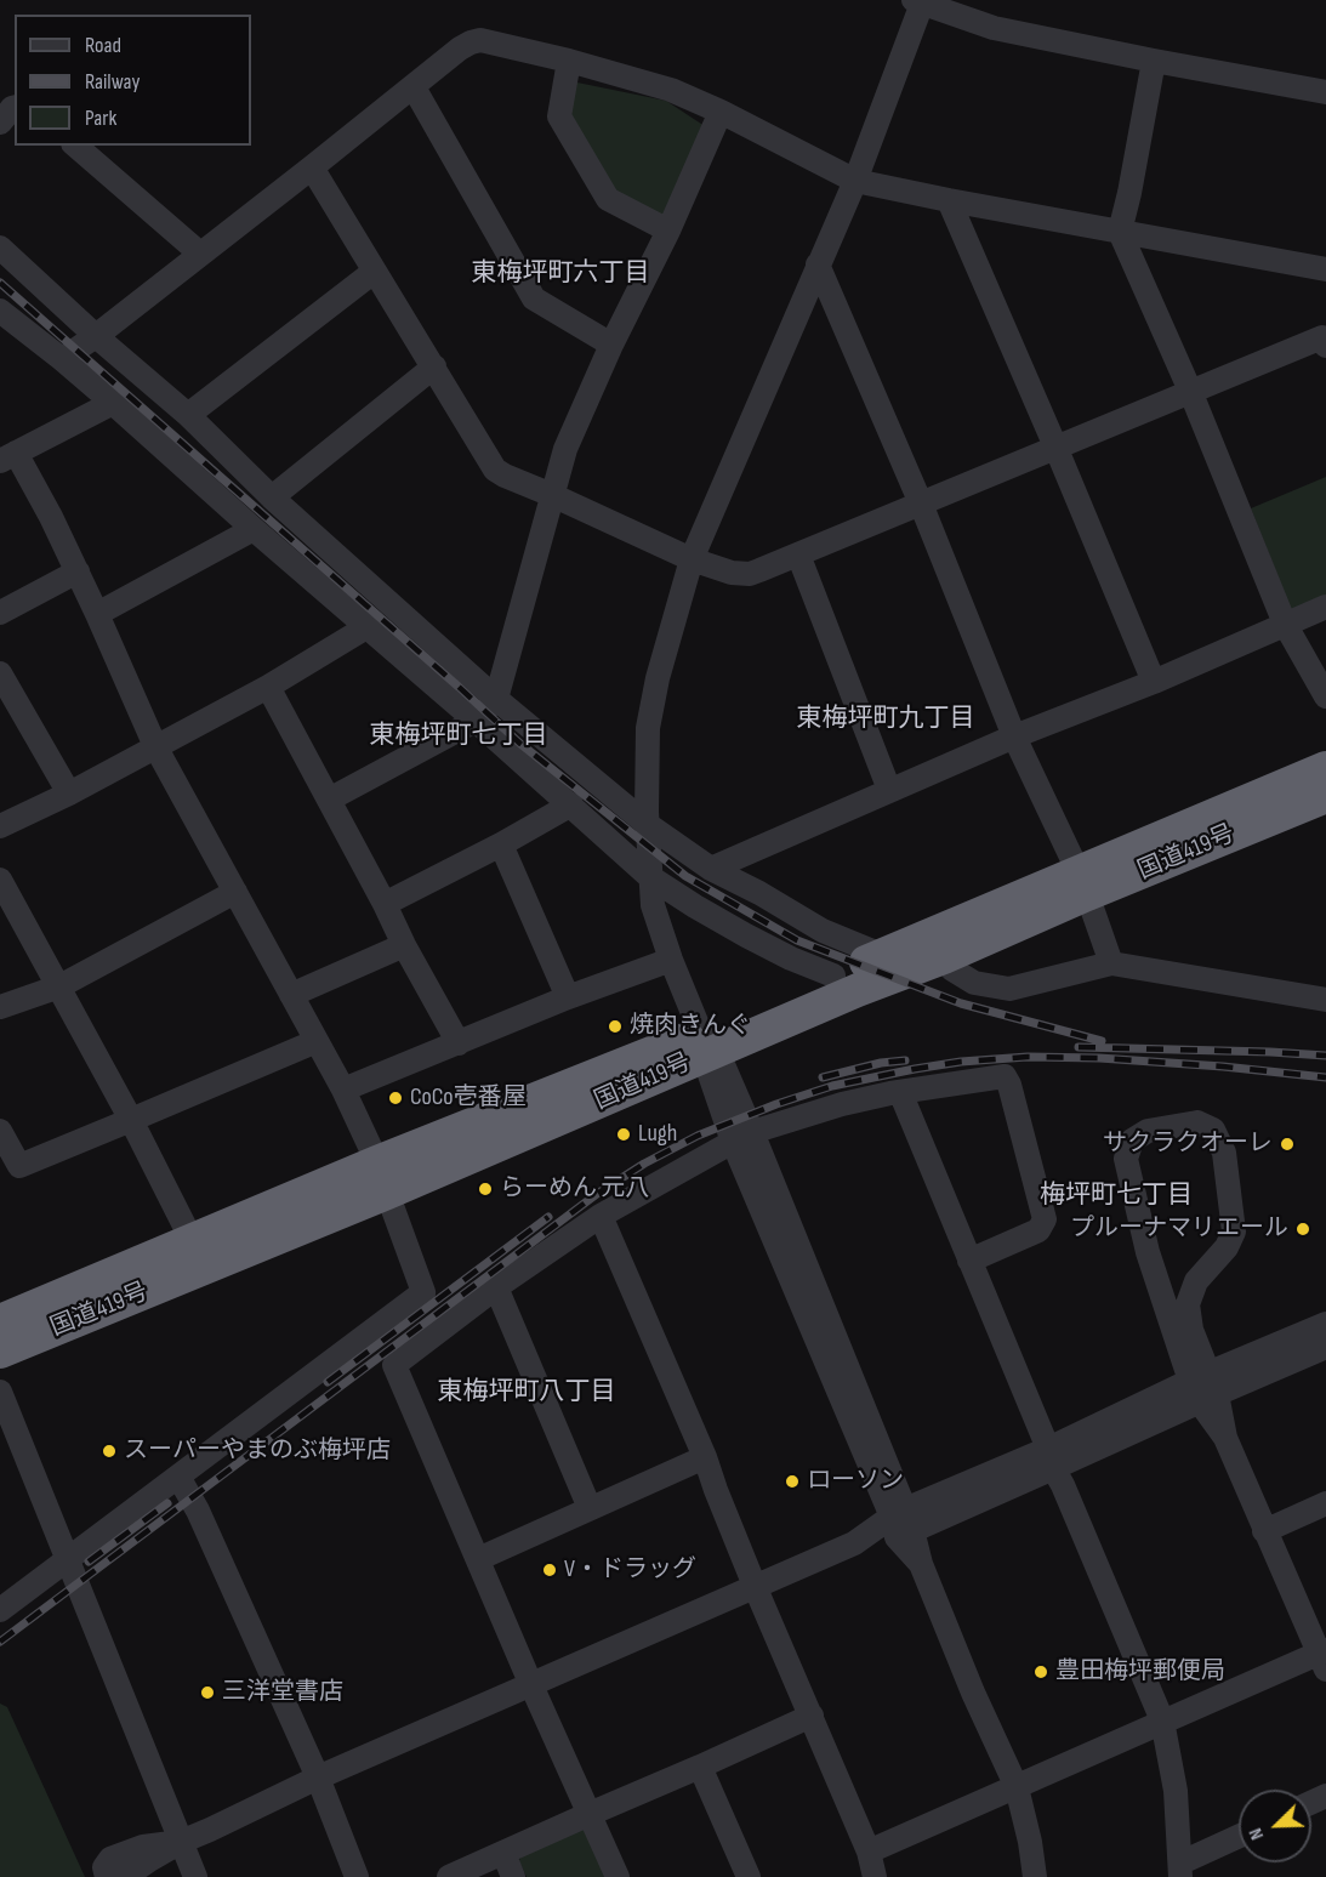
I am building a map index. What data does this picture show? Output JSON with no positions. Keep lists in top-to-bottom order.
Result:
{
  "streets": {
    "highway": ["国道419号"]
  },
  "districts": [
    "東梅坪町六丁目",
    "東梅坪町九丁目",
    "東梅坪町七丁目",
    "梅坪町七丁目",
    "東梅坪町八丁目"
  ],
  "places": [
    "焼肉きんぐ",
    "CoCo壱番屋",
    "Lugh",
    "サクラクオーレ",
    "らーめん 元八",
    "プルーナマリエール",
    "スーパーやまのぶ梅坪店",
    "ローソン",
    "V・ドラッグ",
    "豊田梅坪郵便局",
    "三洋堂書店"
  ],
  "legend": ["Road", "Railway", "Park"],
  "north": "bottom left"
}
